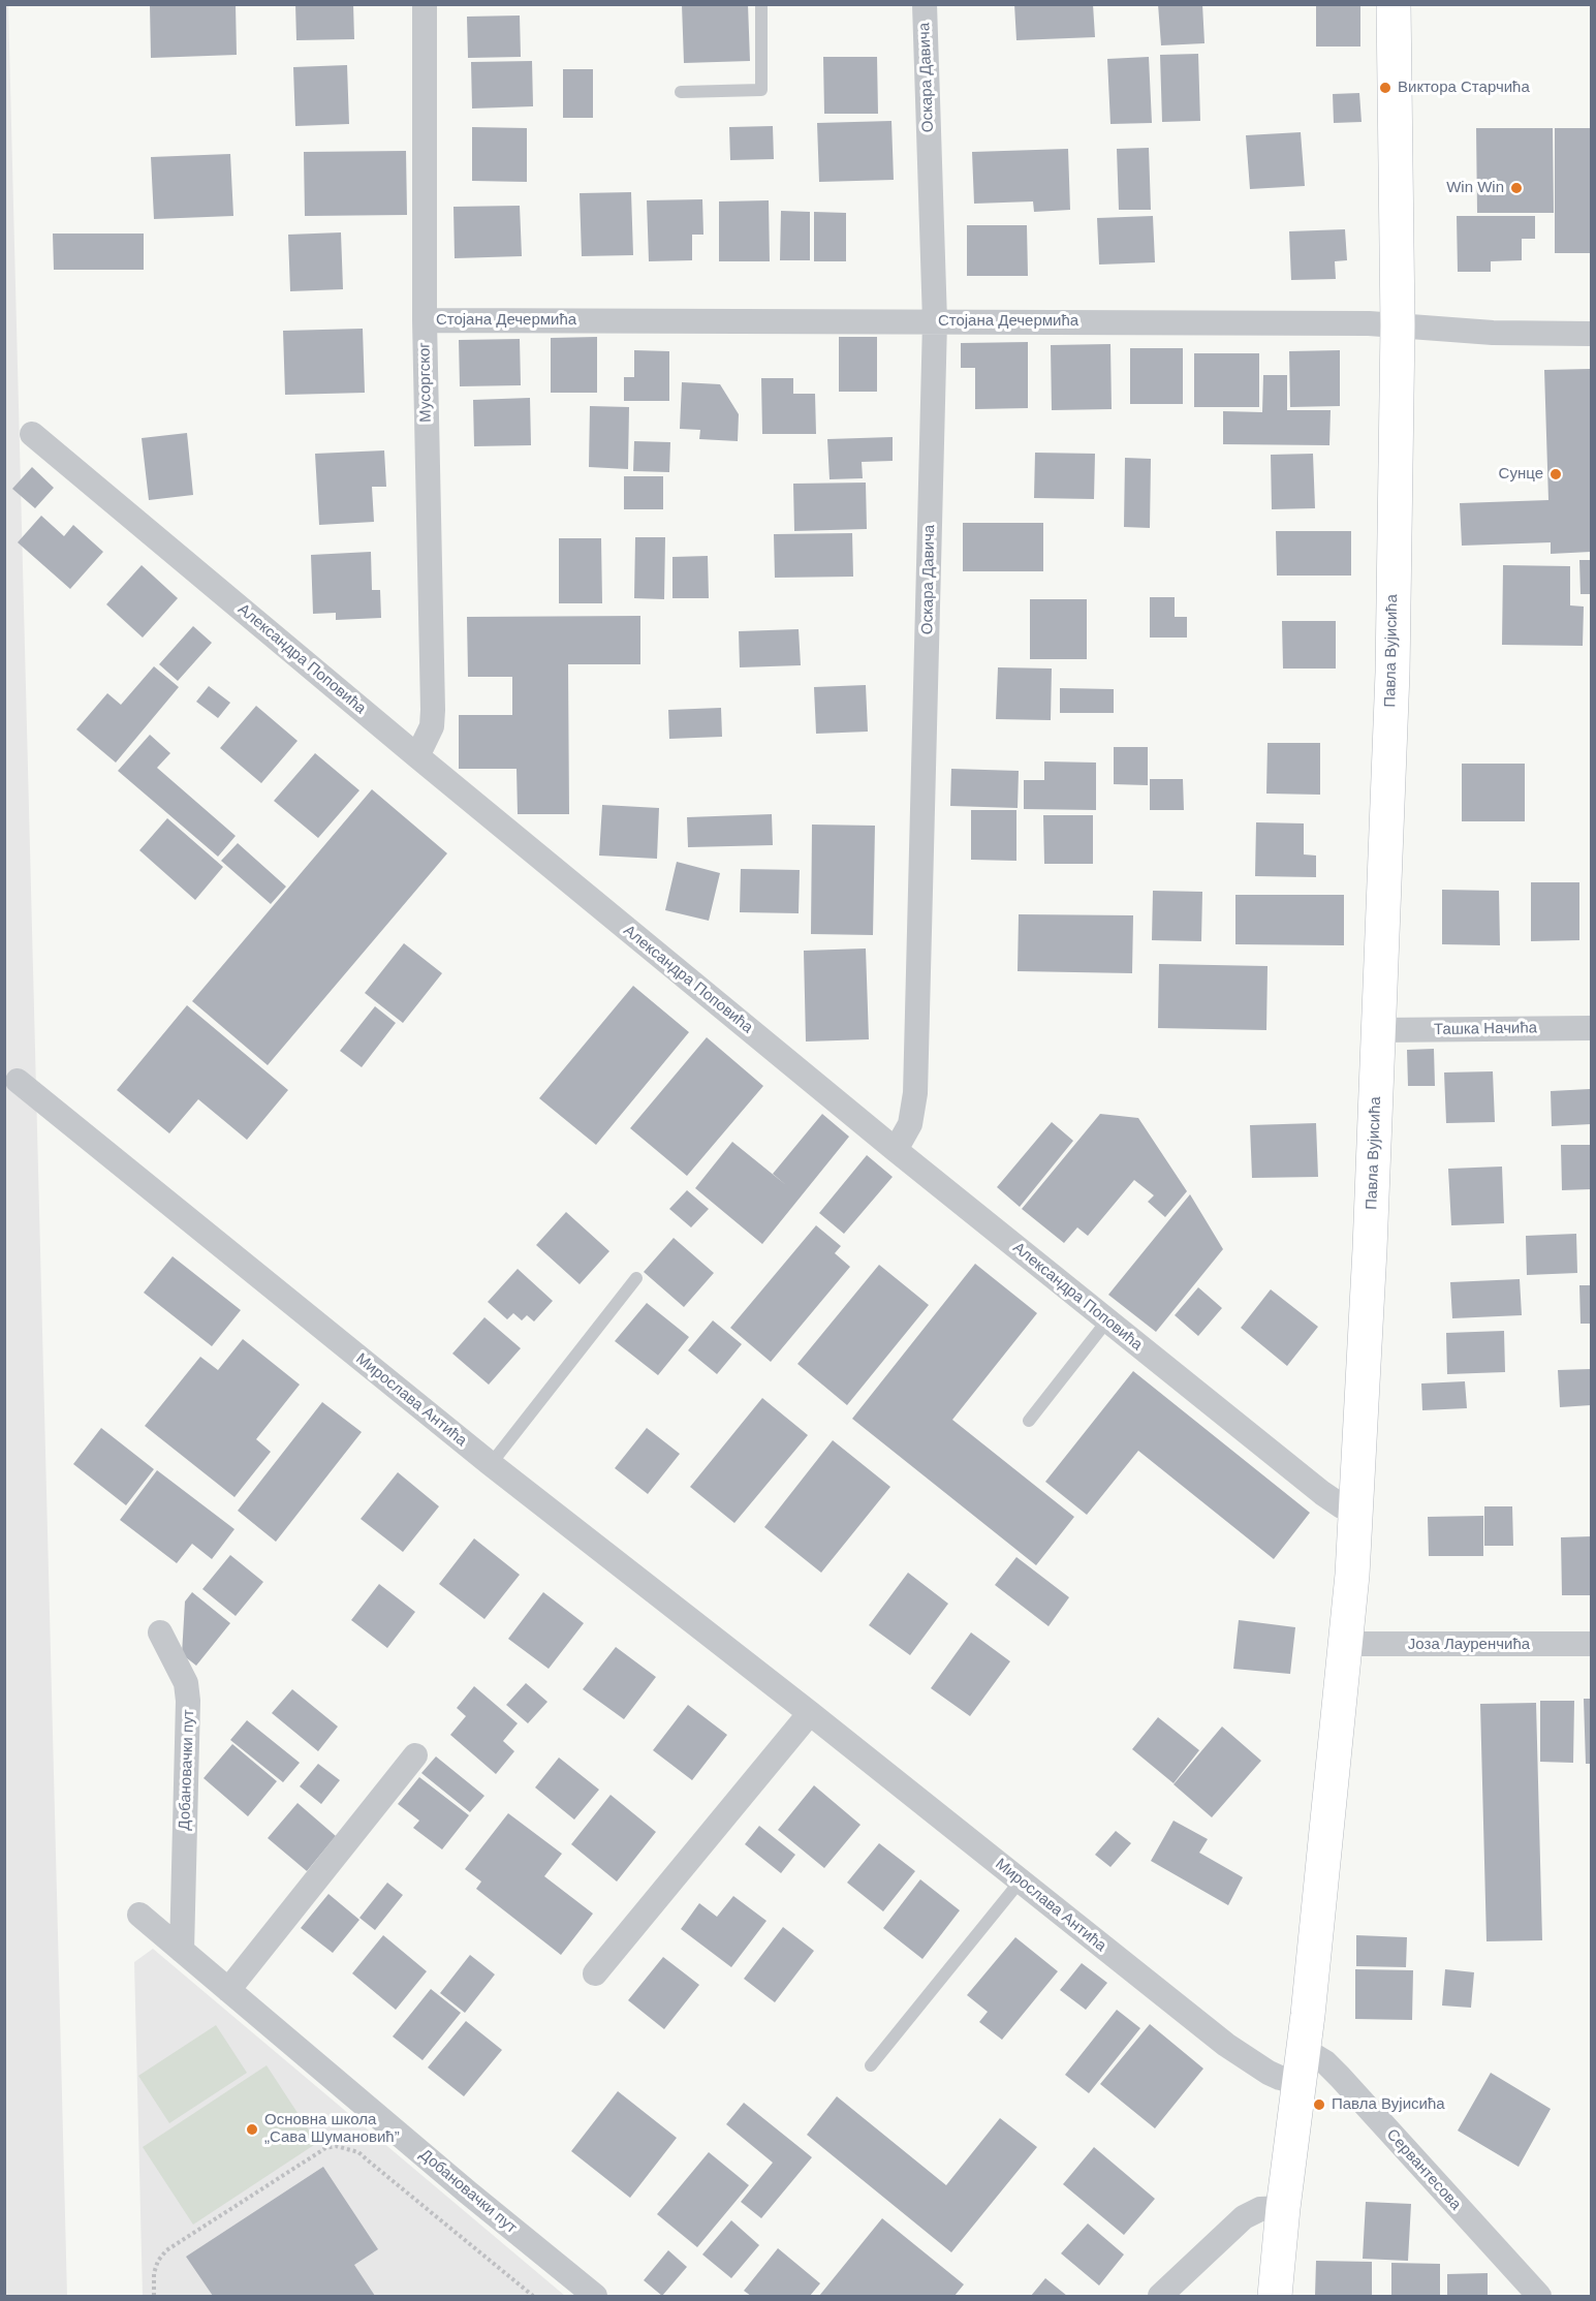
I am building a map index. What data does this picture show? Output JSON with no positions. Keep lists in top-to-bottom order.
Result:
{
  "streets": {
    "street": [
      "Оскара Давича",
      "Стојана Дечермића",
      "Мусоргског",
      "Павла Вујисића",
      "Александра Поповића",
      "Ташка Начића",
      "Мирослава Антића",
      "Јоза Лауренчића",
      "Добановачки пут",
      "Сервантесова"
    ]
  },
  "crossings": [
    ["Оскара Давича", "Стојана Дечермића"],
    ["Оскара Давича", "Александра Поповића"],
    ["Стојана Дечермића", "Мусоргског"],
    ["Стојана Дечермића", "Павла Вујисића"],
    ["Мусоргског", "Александра Поповића"],
    ["Павла Вујисића", "Александра Поповића"],
    ["Павла Вујисића", "Ташка Начића"],
    ["Павла Вујисића", "Мирослава Антића"],
    ["Павла Вујисића", "Јоза Лауренчића"],
    ["Павла Вујисића", "Сервантесова"]
  ],
  "places": [
    "Виктора Старчића",
    "Win Win",
    "Сунце",
    "Павла Вујисића",
    "Основна школа „Сава Шумановић”"
  ]
}
